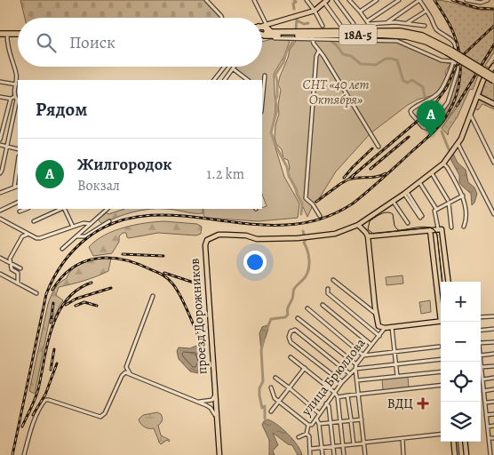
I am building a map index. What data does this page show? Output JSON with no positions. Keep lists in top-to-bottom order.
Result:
{
  "streets": {
    "highway": ["18А-5"],
    "main road": ["проезд Дорожников"],
    "street": ["улица Брюллова"]
  },
  "parks": ["СНТ «40 лет Октября»"],
  "places": {
    "health": ["ВДЦ"]
  },
  "page": {
    "search": "Поиск",
    "heading": "Рядом",
    "pins": "A",
    "list": [
      {
        "mark": "A",
        "name": "Жилгородок",
        "note": "Вокзал",
        "value": "1.2 km"
      }
    ],
    "map_buttons": ["+", "−"]
  }
}
